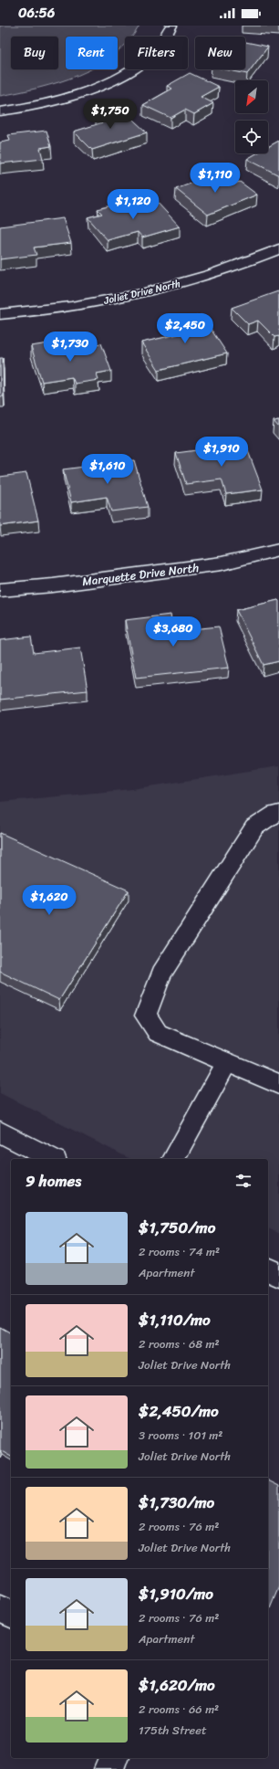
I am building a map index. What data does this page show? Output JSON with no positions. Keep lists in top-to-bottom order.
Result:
{
  "streets": {
    "street": ["Joliet Drive North", "Marquette Drive North"]
  },
  "north": "bottom left",
  "page": {
    "status": "06:56",
    "chip": [
      "Buy",
      "Rent",
      "Filters",
      "New"
    ],
    "price": [
      "$1,750",
      "$1,110",
      "$1,120",
      "$2,450",
      "$1,730",
      "$1,910",
      "$1,610",
      "$3,680",
      "$1,620"
    ],
    "heading": "9 homes",
    "list": [
      {
        "name": "$1,750/mo",
        "note": "2 rooms · 74 m² · Apartment"
      },
      {
        "name": "$1,110/mo",
        "note": "2 rooms · 68 m² · Joliet Drive North"
      },
      {
        "name": "$2,450/mo",
        "note": "3 rooms · 101 m² · Joliet Drive North"
      },
      {
        "name": "$1,730/mo",
        "note": "2 rooms · 76 m² · Joliet Drive North"
      },
      {
        "name": "$1,910/mo",
        "note": "2 rooms · 76 m² · Apartment"
      },
      {
        "name": "$1,620/mo",
        "note": "2 rooms · 66 m² · 175th Street"
      }
    ]
  }
}
